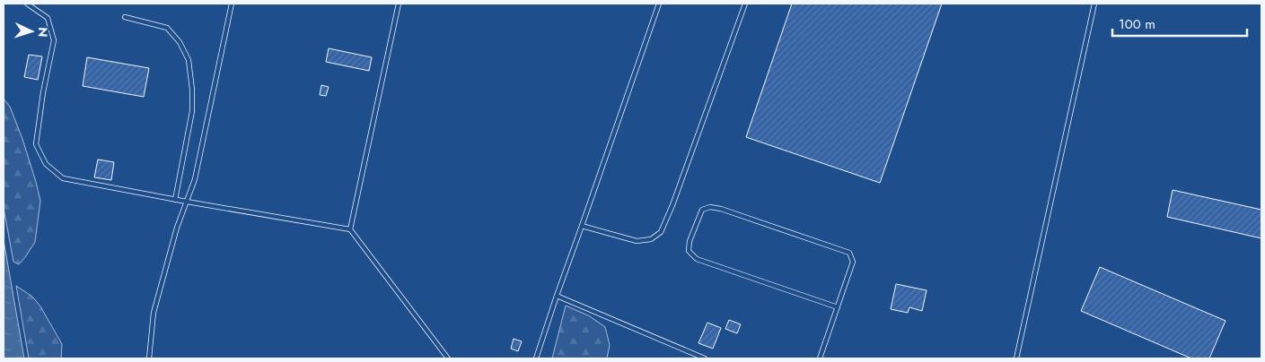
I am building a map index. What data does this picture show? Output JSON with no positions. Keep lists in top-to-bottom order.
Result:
{
  "scale_bar": "100 m",
  "north": "right"
}
